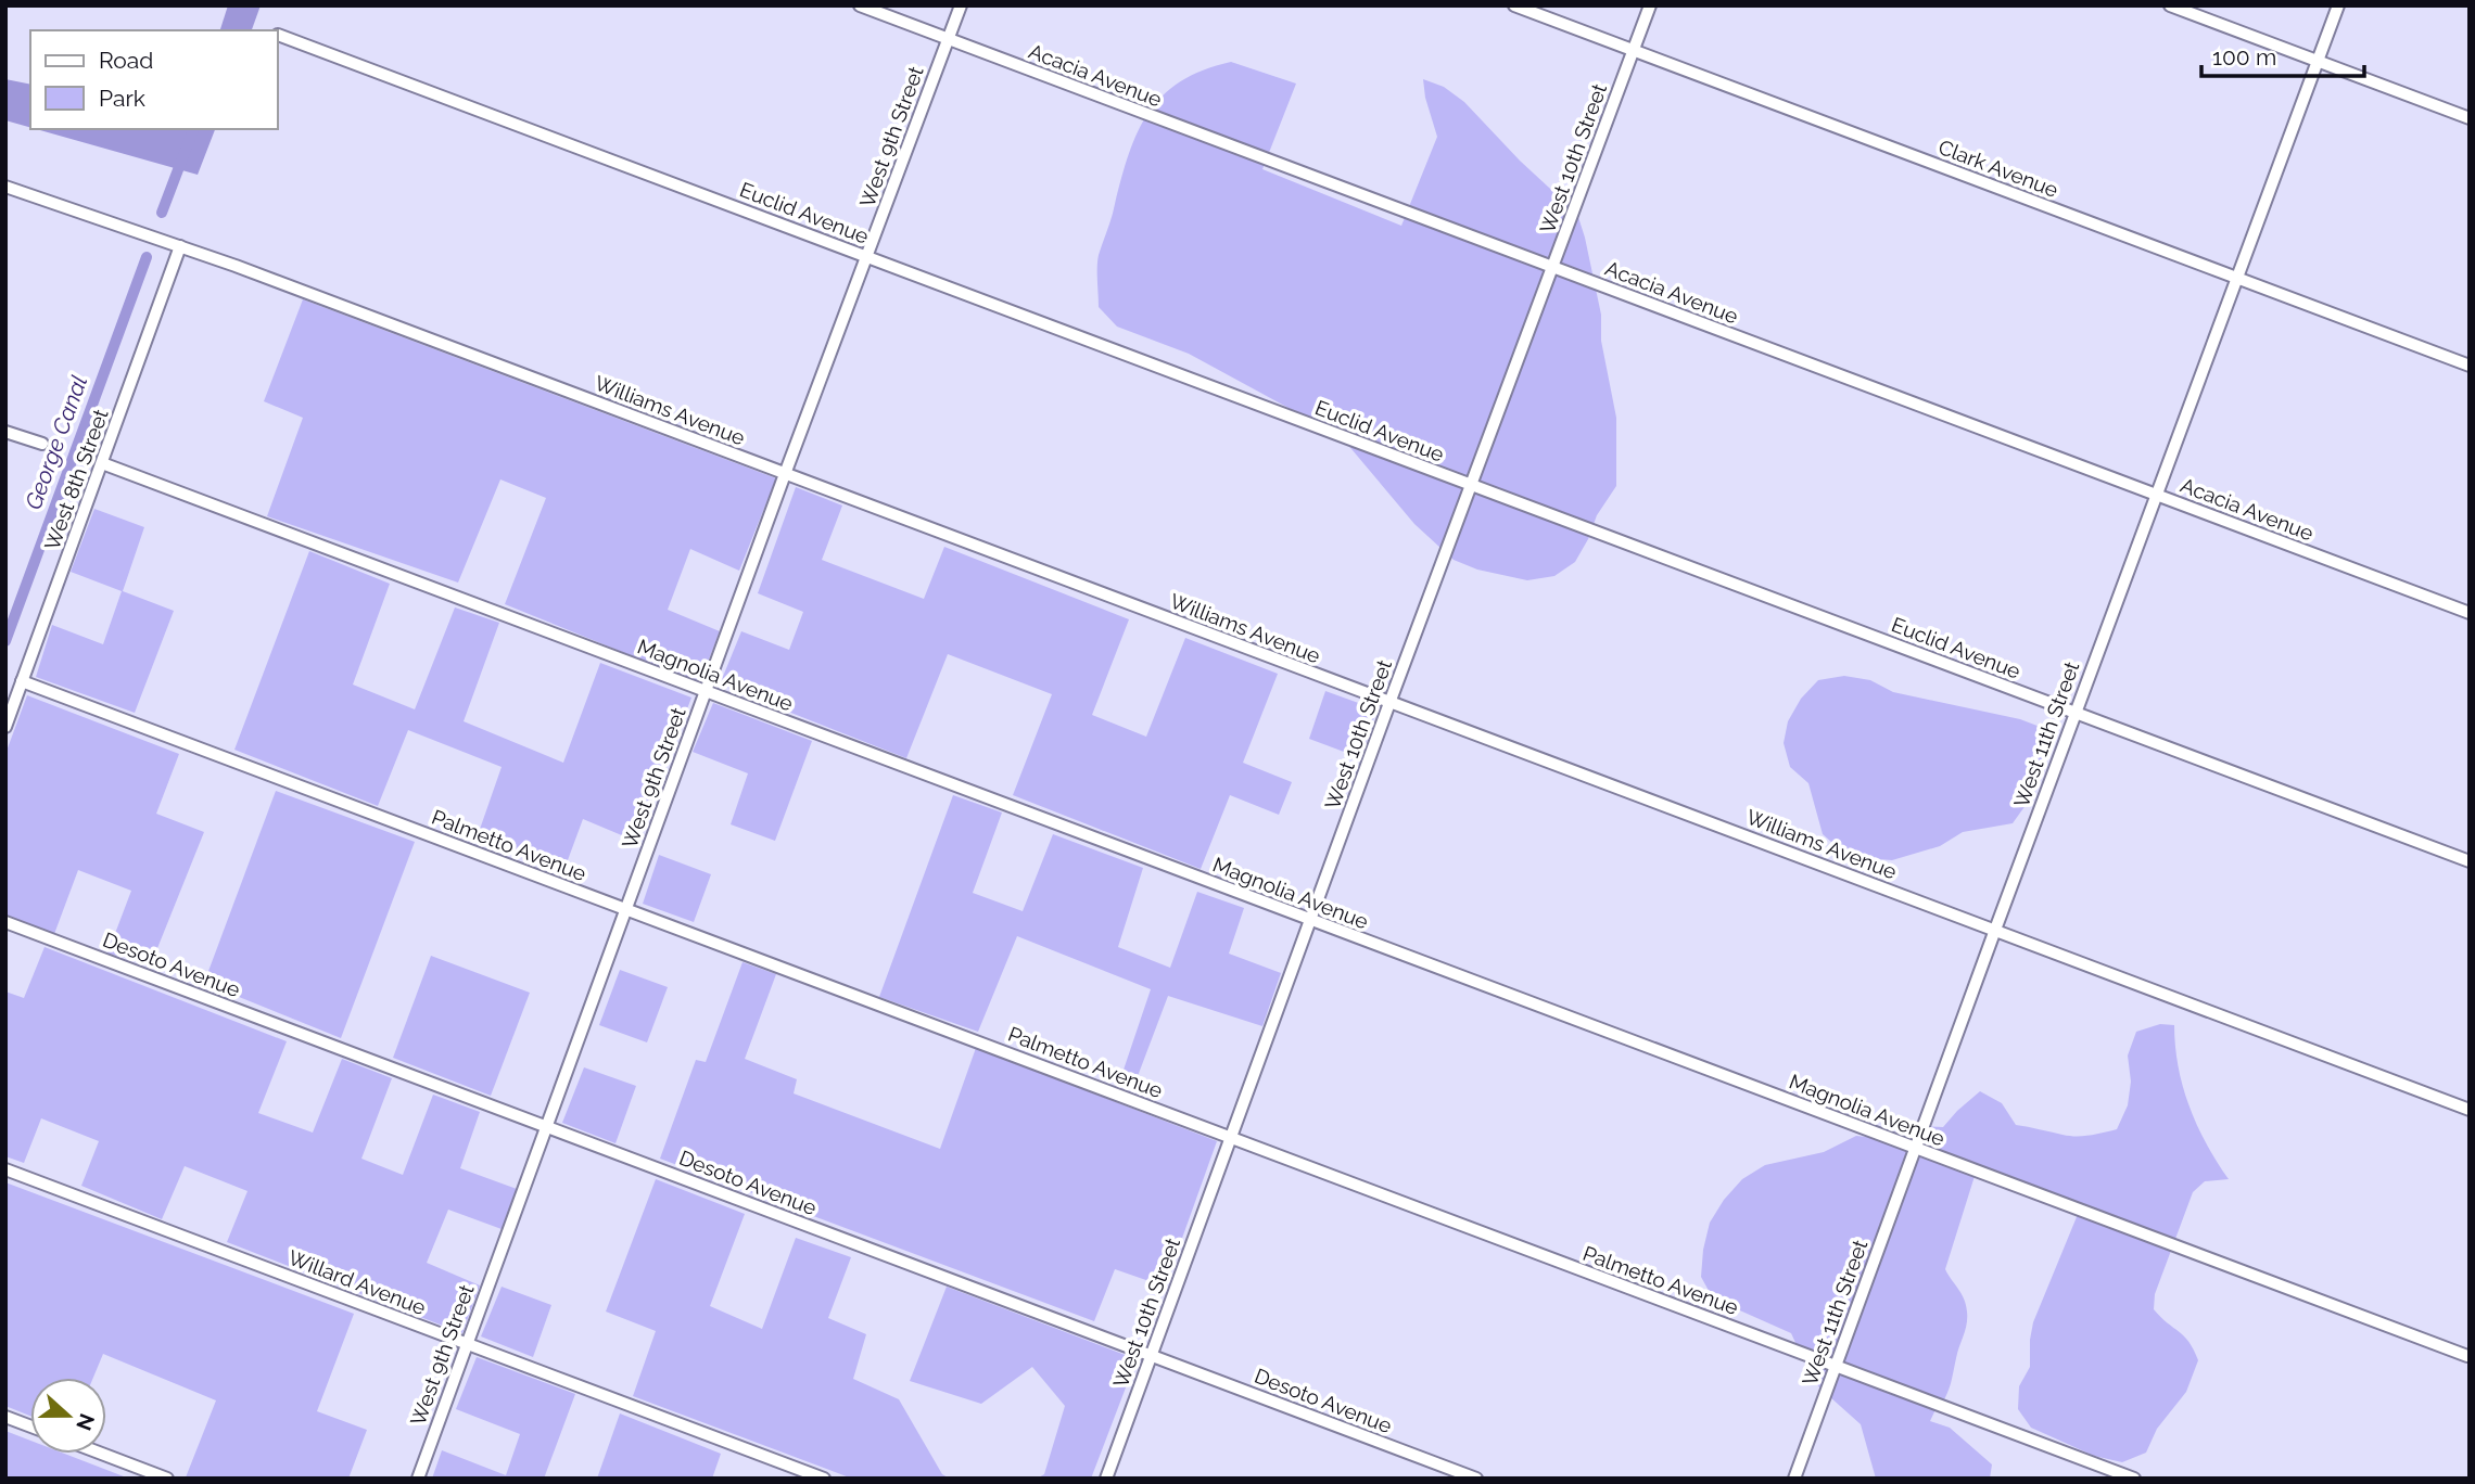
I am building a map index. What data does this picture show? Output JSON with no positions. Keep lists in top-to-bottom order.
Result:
{
  "streets": {
    "street": [
      "Acacia Avenue",
      "West 9th Street",
      "West 10th Street",
      "Clark Avenue",
      "Euclid Avenue",
      "Williams Avenue",
      "West 8th Street",
      "Magnolia Avenue",
      "West 11th Street",
      "Palmetto Avenue",
      "Desoto Avenue",
      "Willard Avenue"
    ]
  },
  "crossings": [
    ["Acacia Avenue", "West 9th Street"],
    ["Acacia Avenue", "West 10th Street"],
    ["Acacia Avenue", "West 11th Street"],
    ["West 9th Street", "Euclid Avenue"],
    ["West 9th Street", "Williams Avenue"],
    ["West 9th Street", "Magnolia Avenue"],
    ["West 9th Street", "Palmetto Avenue"],
    ["West 9th Street", "Desoto Avenue"],
    ["West 9th Street", "Willard Avenue"],
    ["West 10th Street", "Clark Avenue"],
    ["West 10th Street", "Euclid Avenue"],
    ["West 10th Street", "Williams Avenue"],
    ["West 10th Street", "Magnolia Avenue"],
    ["West 10th Street", "Palmetto Avenue"],
    ["West 10th Street", "Desoto Avenue"],
    ["Clark Avenue", "West 11th Street"],
    ["Euclid Avenue", "West 11th Street"],
    ["Williams Avenue", "West 8th Street"],
    ["Williams Avenue", "West 11th Street"],
    ["West 8th Street", "Magnolia Avenue"],
    ["West 8th Street", "Palmetto Avenue"],
    ["Magnolia Avenue", "West 11th Street"],
    ["West 11th Street", "Palmetto Avenue"]
  ],
  "water": ["George Canal"],
  "legend": ["Road", "Park"],
  "scale_bar": "100 m",
  "north": "right"
}
